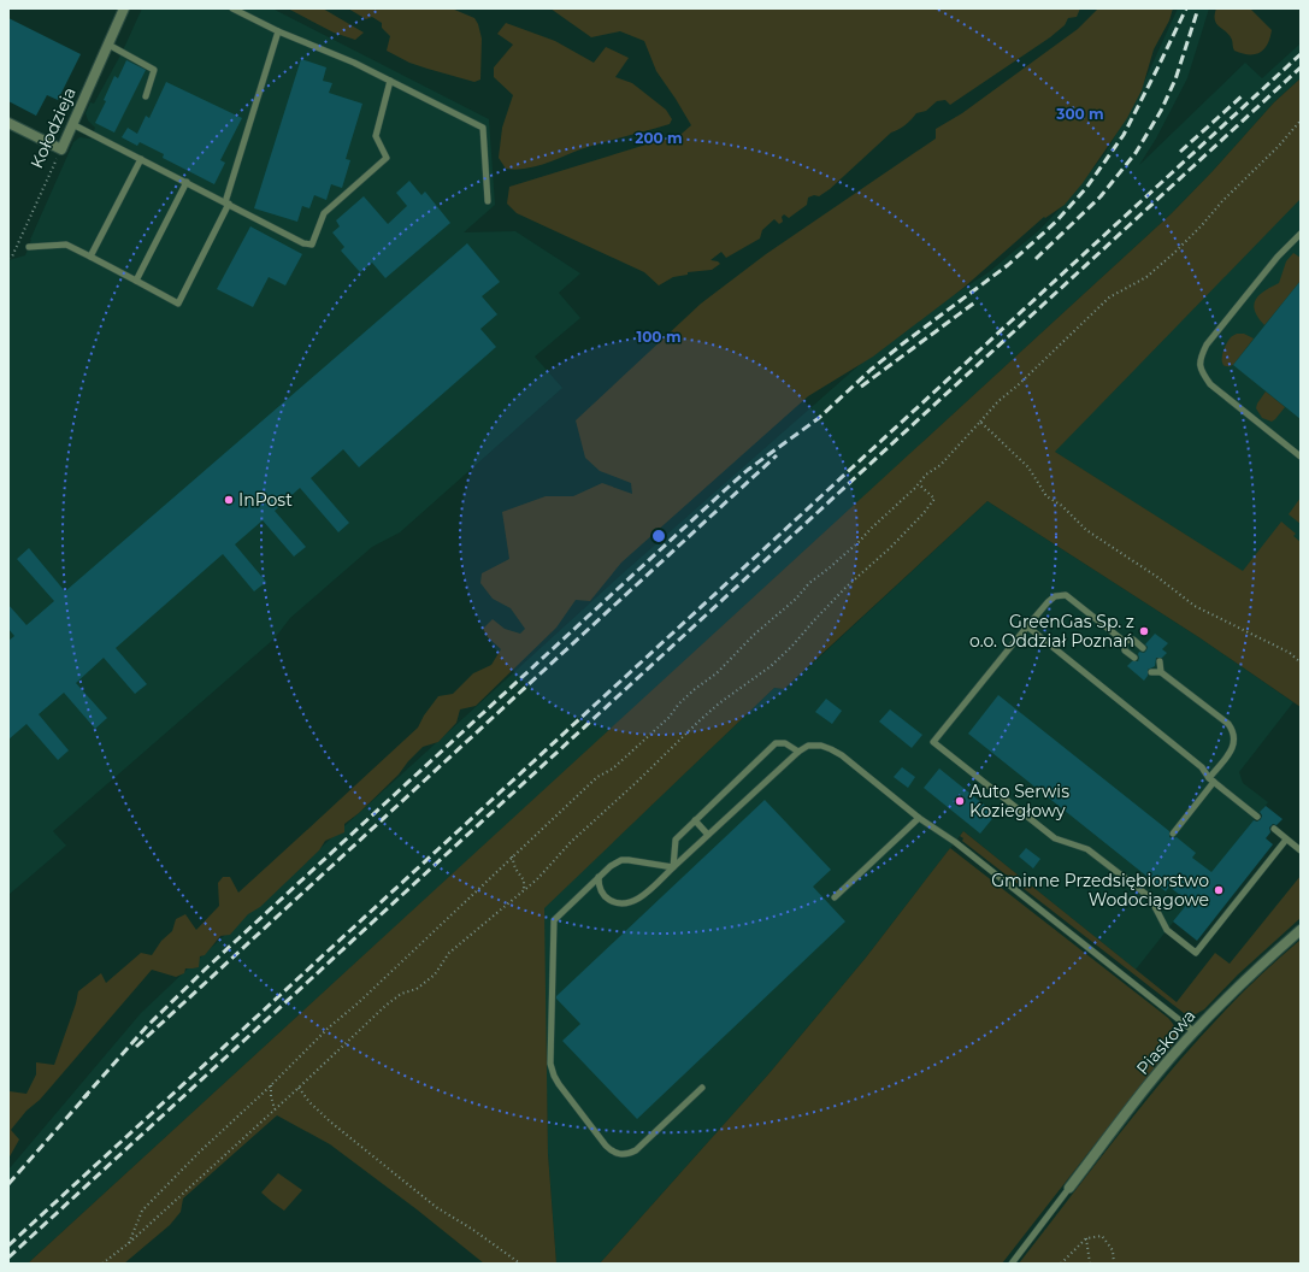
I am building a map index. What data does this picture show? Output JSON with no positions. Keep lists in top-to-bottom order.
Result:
{
  "streets": {
    "street": ["Kołodzieja", "Piaskowa"]
  },
  "places": [
    "InPost",
    "GreenGas Sp. z o.o. Oddział Poznań",
    "Auto Serwis Koziegłowy",
    "Gminne Przedsiębiorstwo Wodociągowe"
  ],
  "rings": ["300 m", "200 m", "100 m"]
}
